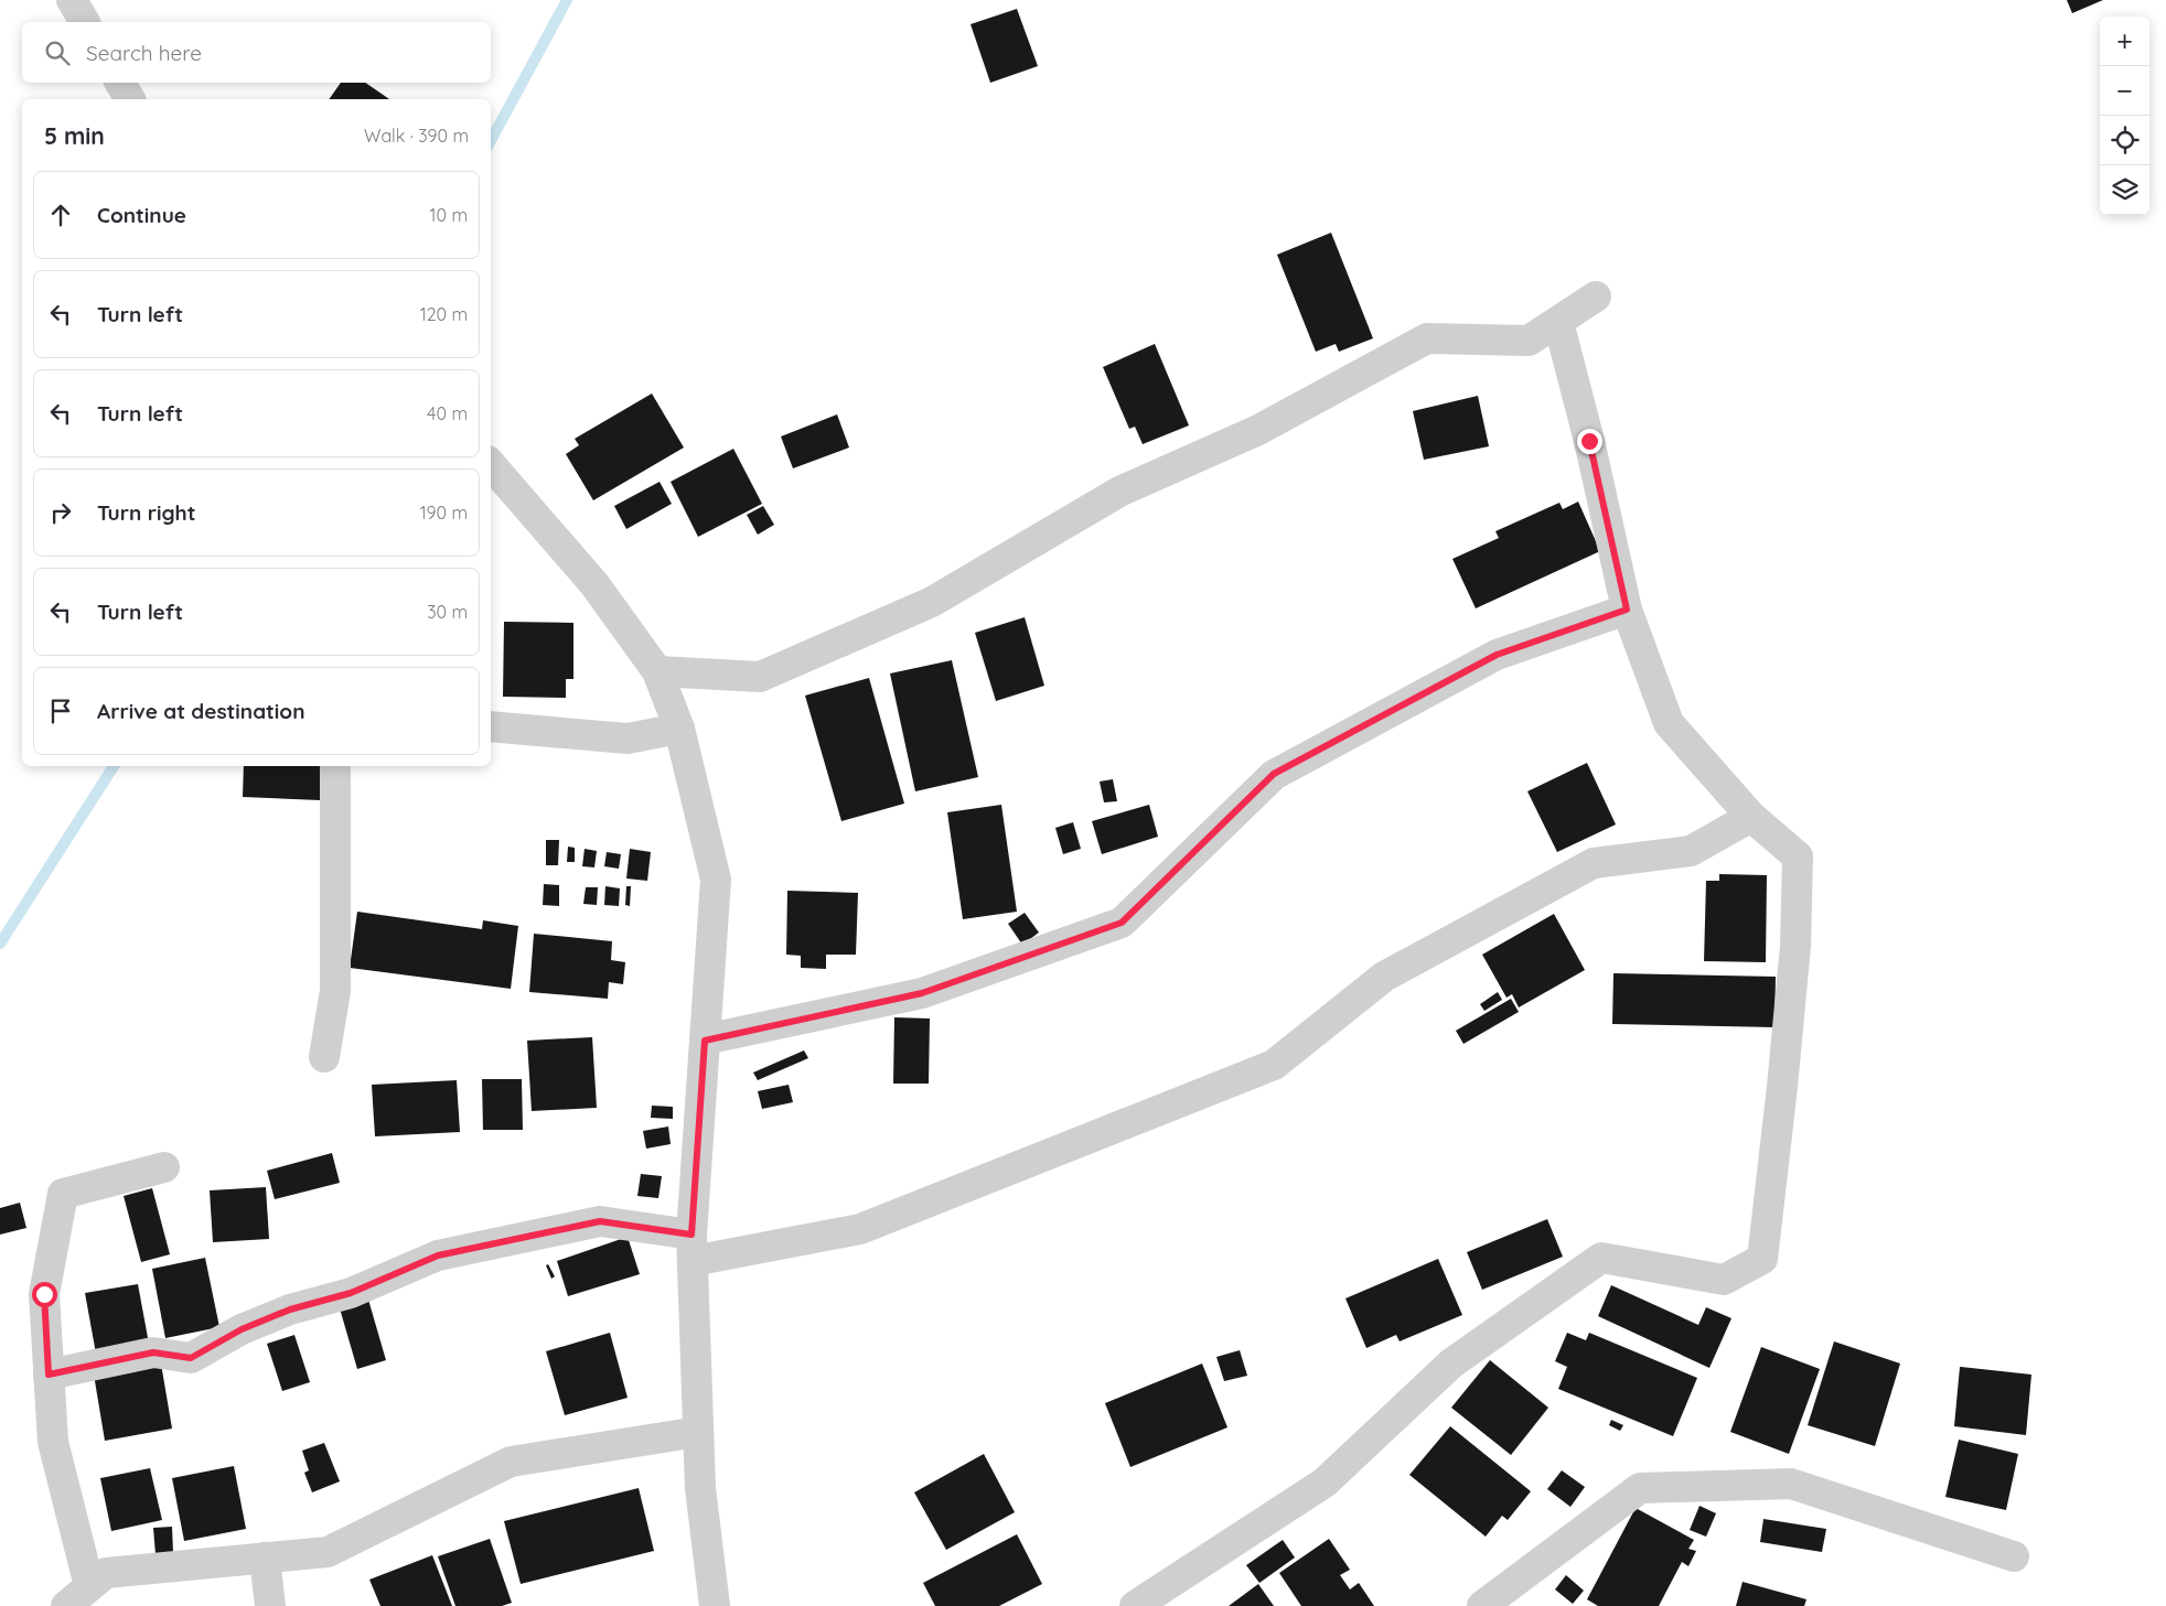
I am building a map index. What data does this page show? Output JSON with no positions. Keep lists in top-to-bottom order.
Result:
{
  "page": {
    "map_buttons": ["+", "−"],
    "search": "Search here",
    "heading": ["5 min", "Walk · 390 m"],
    "list": [
      ["Continue", "10 m"],
      ["Turn left", "120 m"],
      ["Turn left", "40 m"],
      ["Turn right", "190 m"],
      ["Turn left", "30 m"],
      "Arrive at destination"
    ]
  }
}
